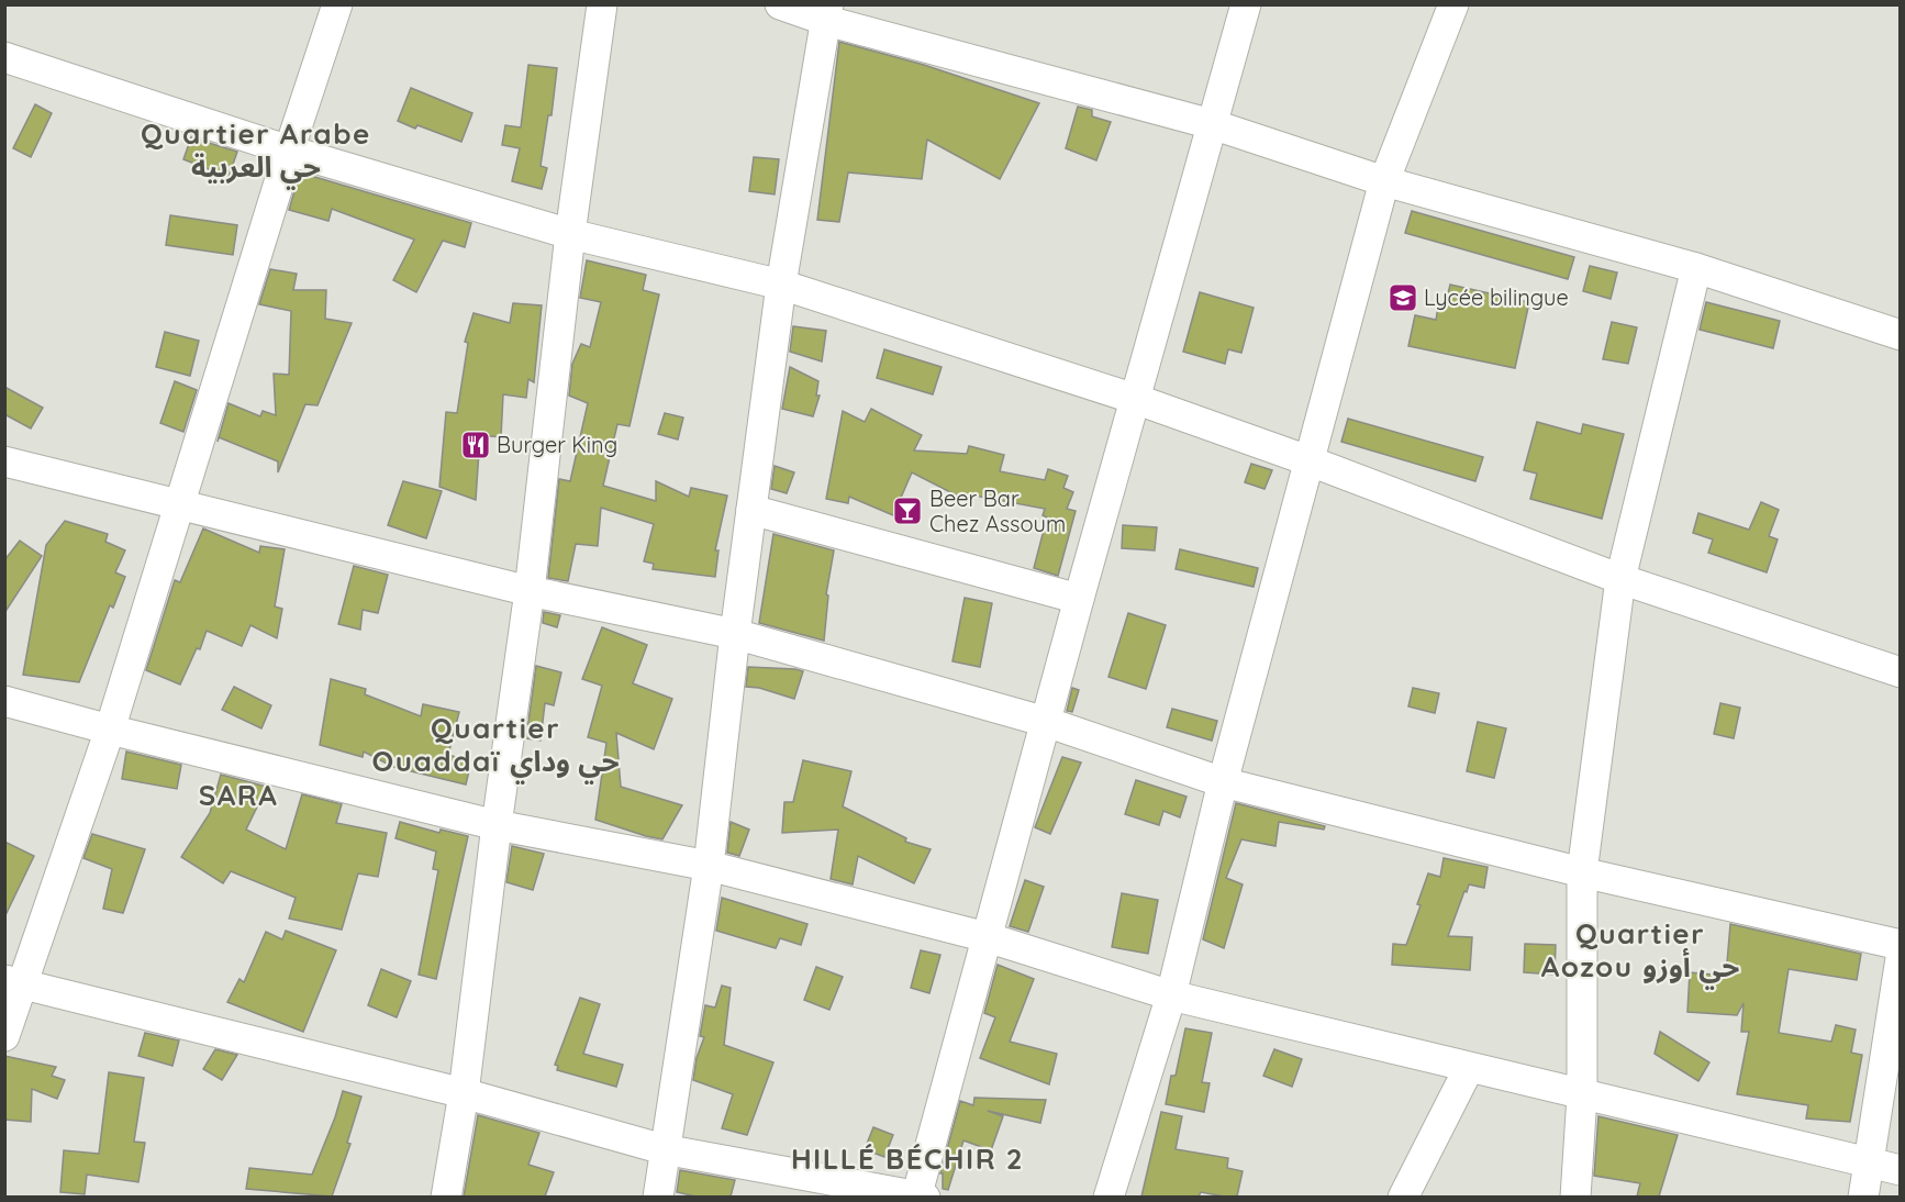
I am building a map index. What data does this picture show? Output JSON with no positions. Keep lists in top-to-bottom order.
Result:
{
  "districts": [
    "Quartier Arabe حي العربية",
    "Quartier Ouaddaï حي وداي",
    "SARA",
    "Quartier Aozou حي أوزو",
    "HILLÉ BÉCHIR 2"
  ],
  "places": {
    "school or university": ["Lycée bilingue"],
    "restaurant": ["Burger King"],
    "bar": ["Beer Bar Chez Assoum"]
  }
}
